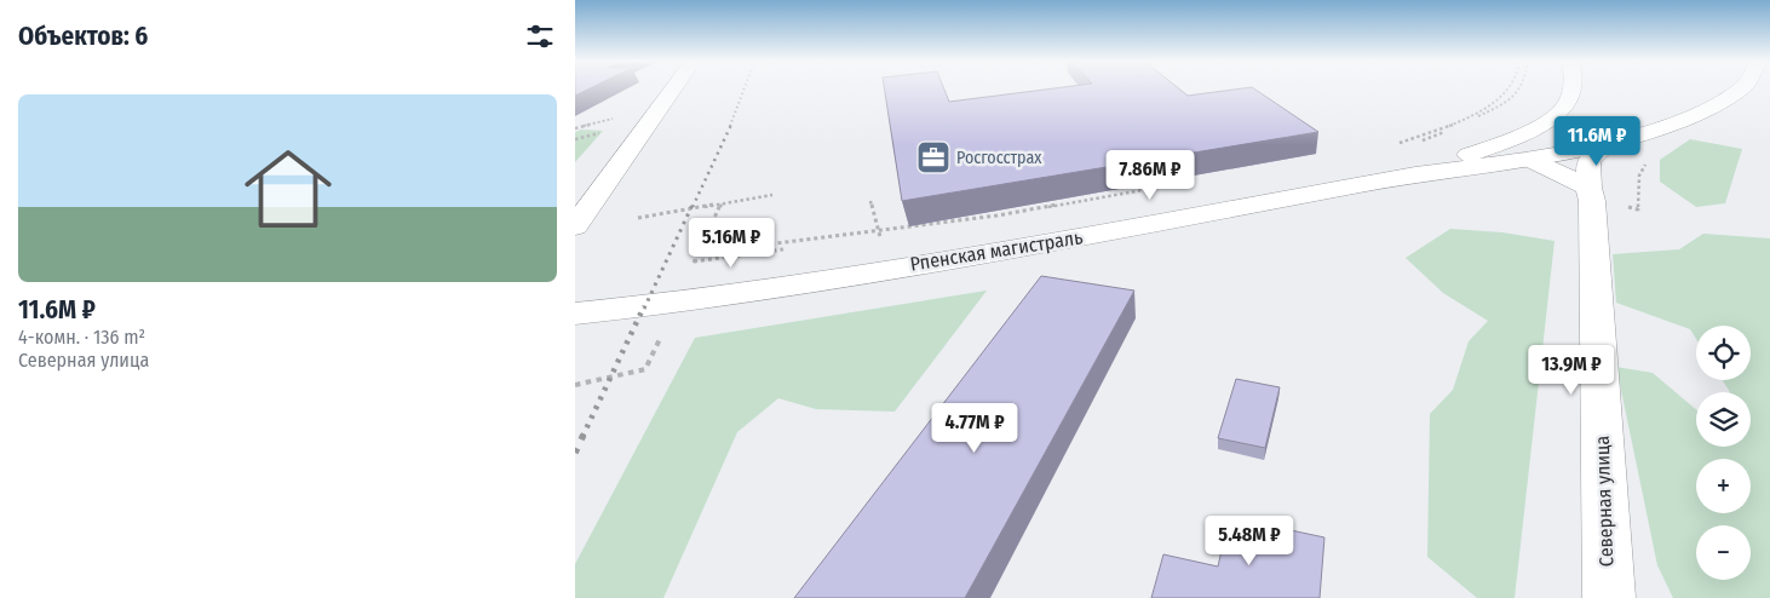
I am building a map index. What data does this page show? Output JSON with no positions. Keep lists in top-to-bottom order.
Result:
{
  "streets": {
    "main road": ["Рпенская магистраль", "Северная улица"]
  },
  "crossings": [
    ["Рпенская магистраль", "Северная улица"]
  ],
  "places": {
    "office": ["Росгосстрах"]
  },
  "page": {
    "heading": "Объектов: 6",
    "list": [
      {
        "name": "11.6M ₽",
        "note": "4-комн. · 136 m² · Северная улица"
      }
    ],
    "price": [
      "11.6M ₽",
      "7.86M ₽",
      "5.16M ₽",
      "13.9M ₽",
      "4.77M ₽",
      "5.48M ₽"
    ],
    "map_buttons": ["+", "−"]
  }
}
